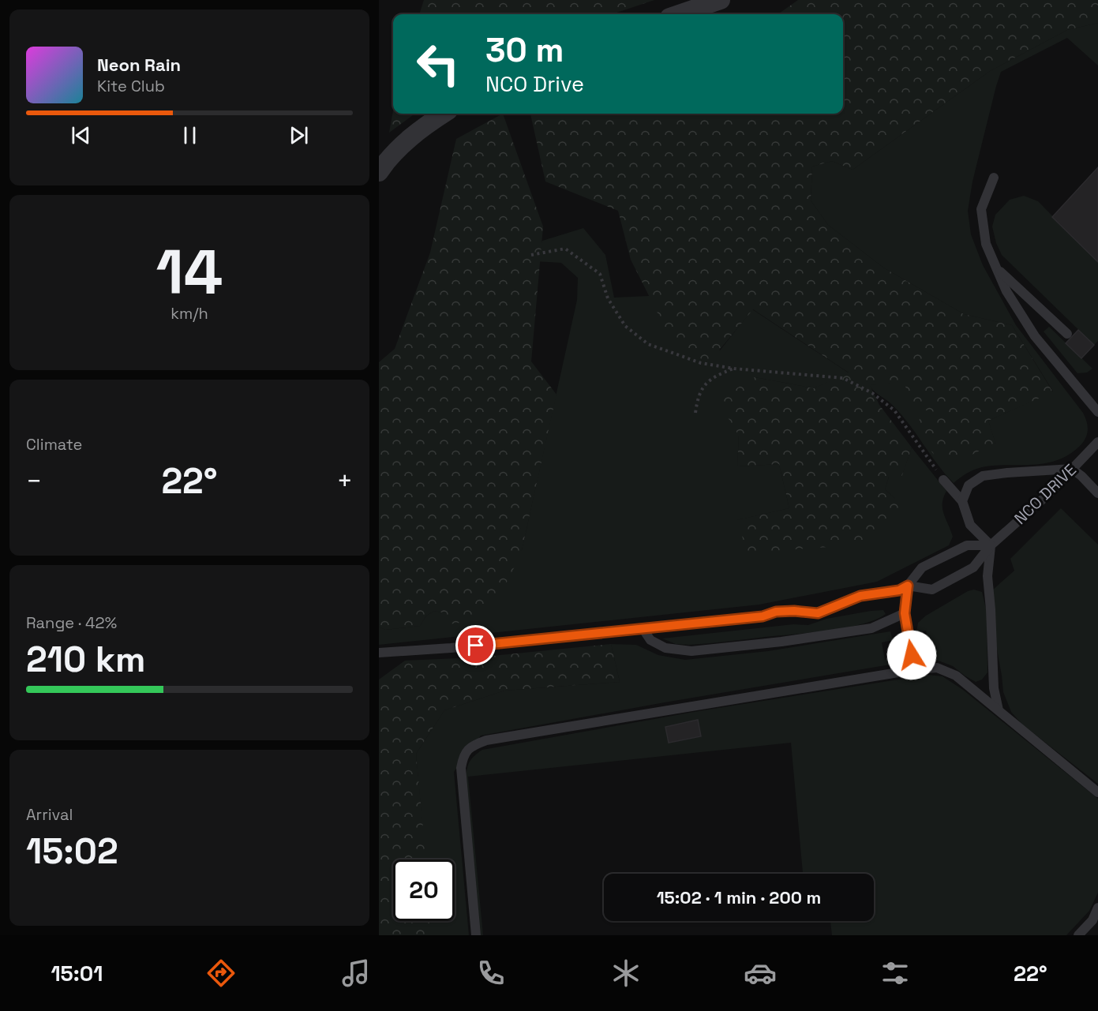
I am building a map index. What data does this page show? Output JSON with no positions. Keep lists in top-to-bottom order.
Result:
{
  "streets": {
    "lane": ["NCO DRIVE"]
  },
  "page": {
    "turn": ["30 m", "NCO Drive"],
    "song": ["Neon Rain", "Kite Club"],
    "tile": [
      ["14", "km/h"],
      "Climate",
      ["Range · 42%", "210 km"],
      ["Arrival", "15:02"]
    ],
    "heat": ["−", "22°", "+"],
    "limit": "20",
    "trip": "15:02 · 1 min · 200 m",
    "tabs": ["15:01", "22°"]
  }
}
